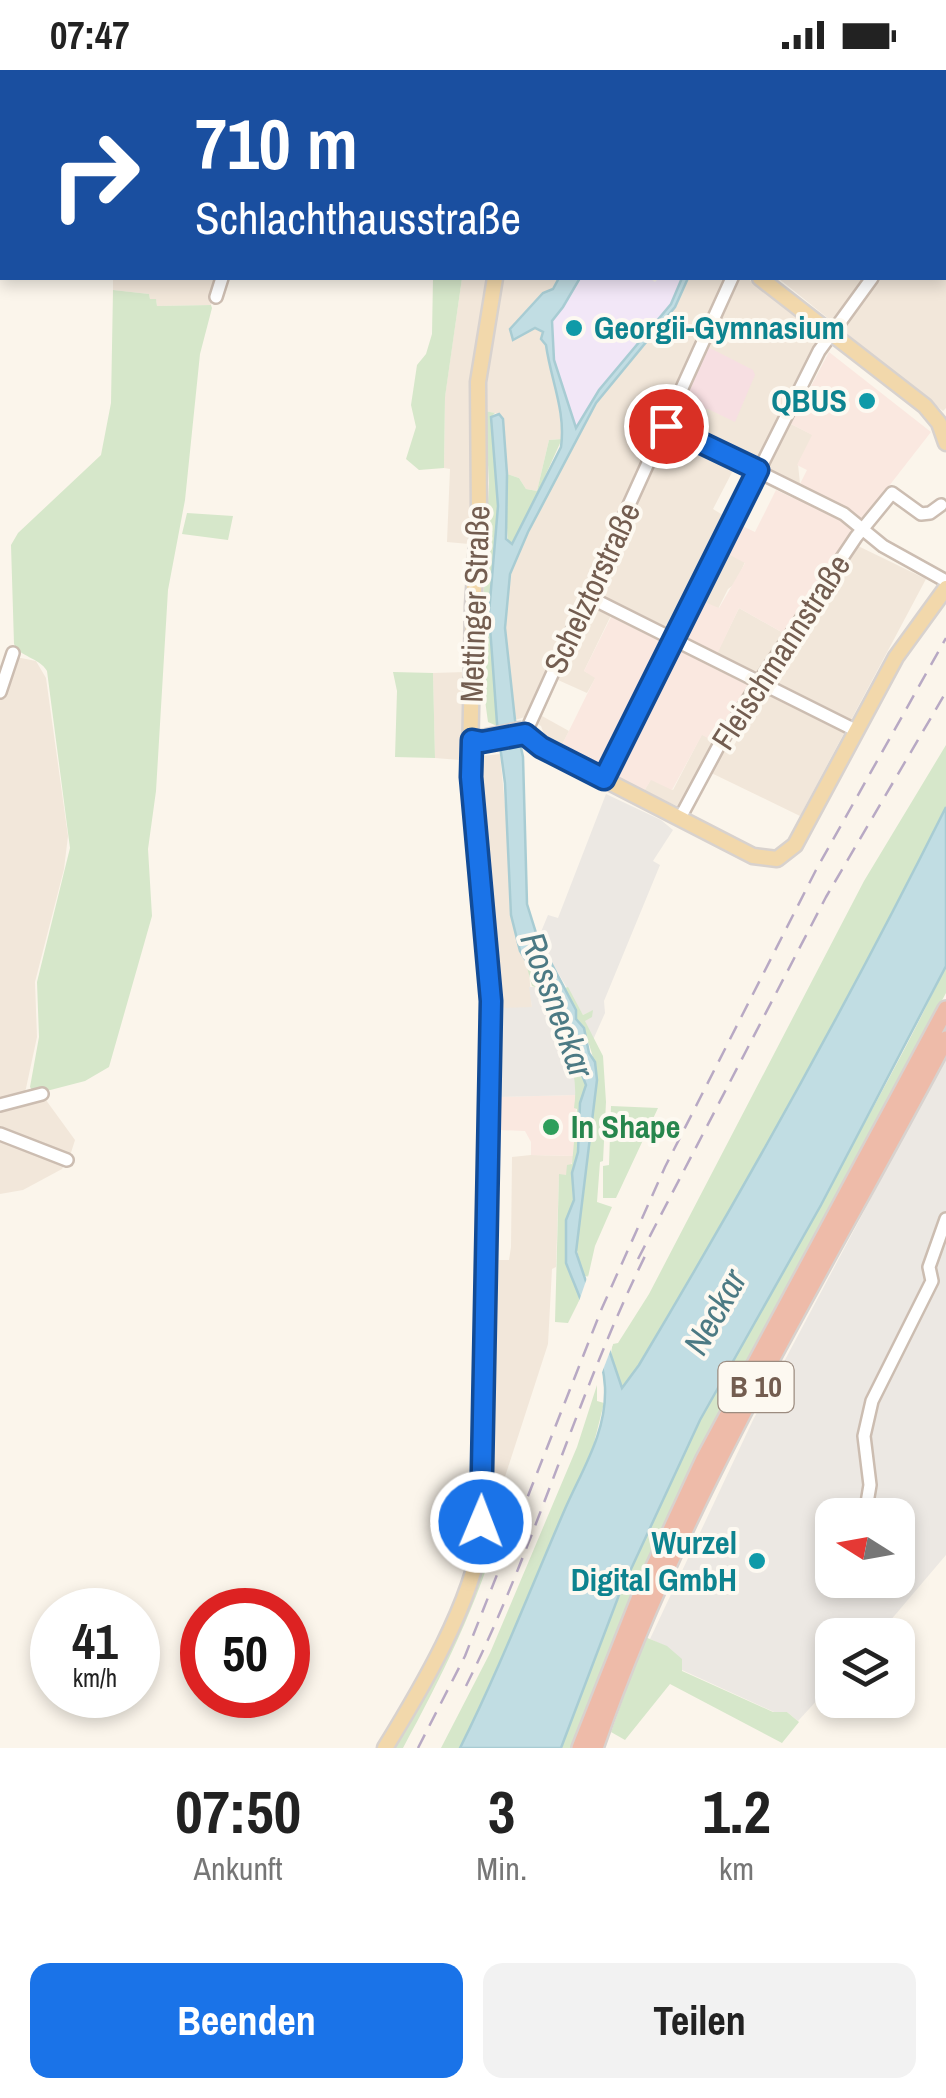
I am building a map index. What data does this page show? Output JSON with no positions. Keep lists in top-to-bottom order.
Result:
{
  "streets": {
    "highway": ["B 10"],
    "main road": ["Mettinger Straße"],
    "street": ["Schelztorstraße", "Fleischmannstraße"]
  },
  "water": ["Rossneckar", "Neckar"],
  "places": [
    "Georgii-Gymnasium",
    "QBUS",
    "In Shape",
    "Wurzel Digital GmbH"
  ],
  "north": "left",
  "page": {
    "status": "07:47",
    "turn": ["710 m", "Schlachthausstraße"],
    "speed": "41 km/h",
    "limit": "50",
    "eta": [
      "07:50",
      "Ankunft",
      "3",
      "Min.",
      "1.2",
      "km"
    ],
    "buttons": ["Beenden", "Teilen"]
  }
}
